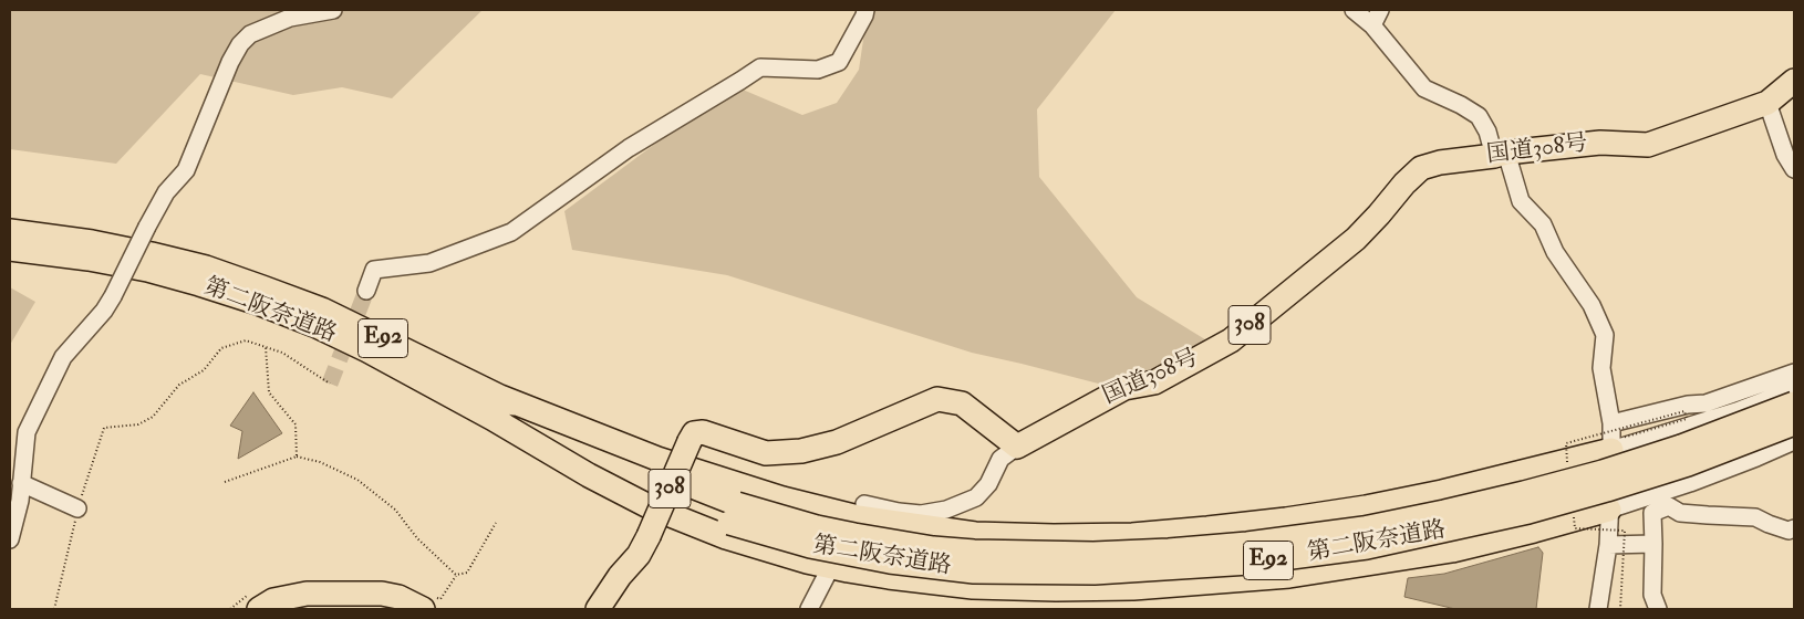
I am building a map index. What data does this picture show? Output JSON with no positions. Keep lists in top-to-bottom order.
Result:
{
  "streets": {
    "highway": [
      "国道308号",
      "第二阪奈道路",
      "308",
      "E92"
    ]
  },
  "crossings": [
    ["国道308号", "308"]
  ]
}
